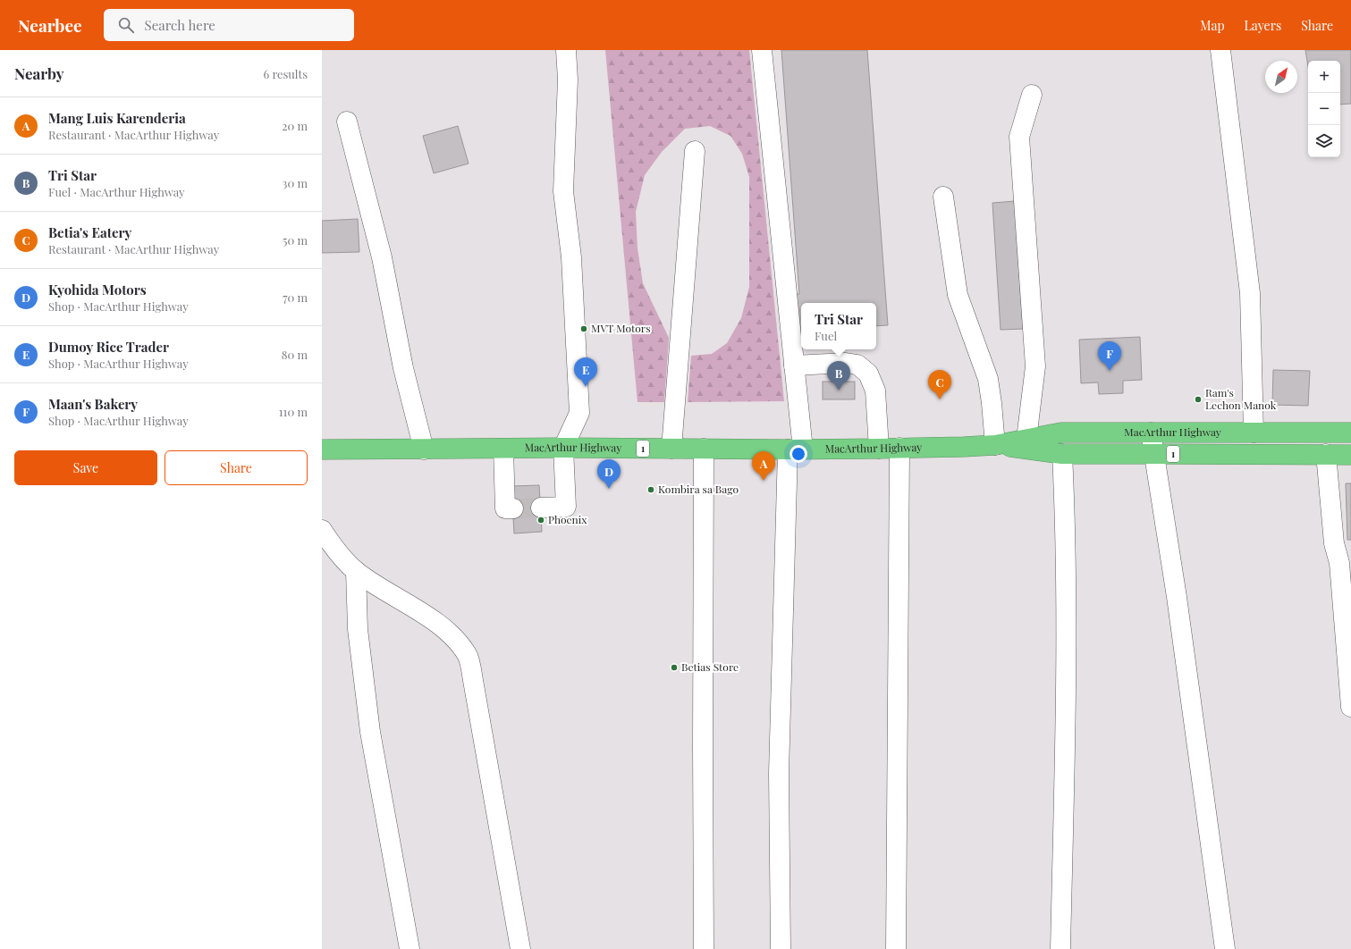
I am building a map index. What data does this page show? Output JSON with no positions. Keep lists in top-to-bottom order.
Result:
{
  "streets": {
    "highway": ["MacArthur Highway", "1"]
  },
  "places": [
    "MVT Motors",
    "Ram's Lechon Manok",
    "Kombira sa Bago",
    "Phoenix",
    "Betias Store"
  ],
  "north": "top right",
  "page": {
    "header": "Nearbee",
    "search": "Search here",
    "nav": ["Map", "Layers", "Share"],
    "heading": ["Nearby", "6 results"],
    "map_buttons": ["+", "−"],
    "list": [
      {
        "mark": "A",
        "name": "Mang Luis Karenderia",
        "note": "Restaurant · MacArthur Highway",
        "value": "20 m"
      },
      {
        "mark": "B",
        "name": "Tri Star",
        "note": "Fuel · MacArthur Highway",
        "value": "30 m"
      },
      {
        "mark": "C",
        "name": "Betia's Eatery",
        "note": "Restaurant · MacArthur Highway",
        "value": "50 m"
      },
      {
        "mark": "D",
        "name": "Kyohida Motors",
        "note": "Shop · MacArthur Highway",
        "value": "70 m"
      },
      {
        "mark": "E",
        "name": "Dumoy Rice Trader",
        "note": "Shop · MacArthur Highway",
        "value": "80 m"
      },
      {
        "mark": "F",
        "name": "Maan's Bakery",
        "note": "Shop · MacArthur Highway",
        "value": "110 m"
      }
    ],
    "popup": ["Tri Star", "Fuel"],
    "pins": [
      "F",
      "E",
      "B",
      "C",
      "A",
      "D"
    ],
    "buttons": ["Save", "Share"]
  }
}
